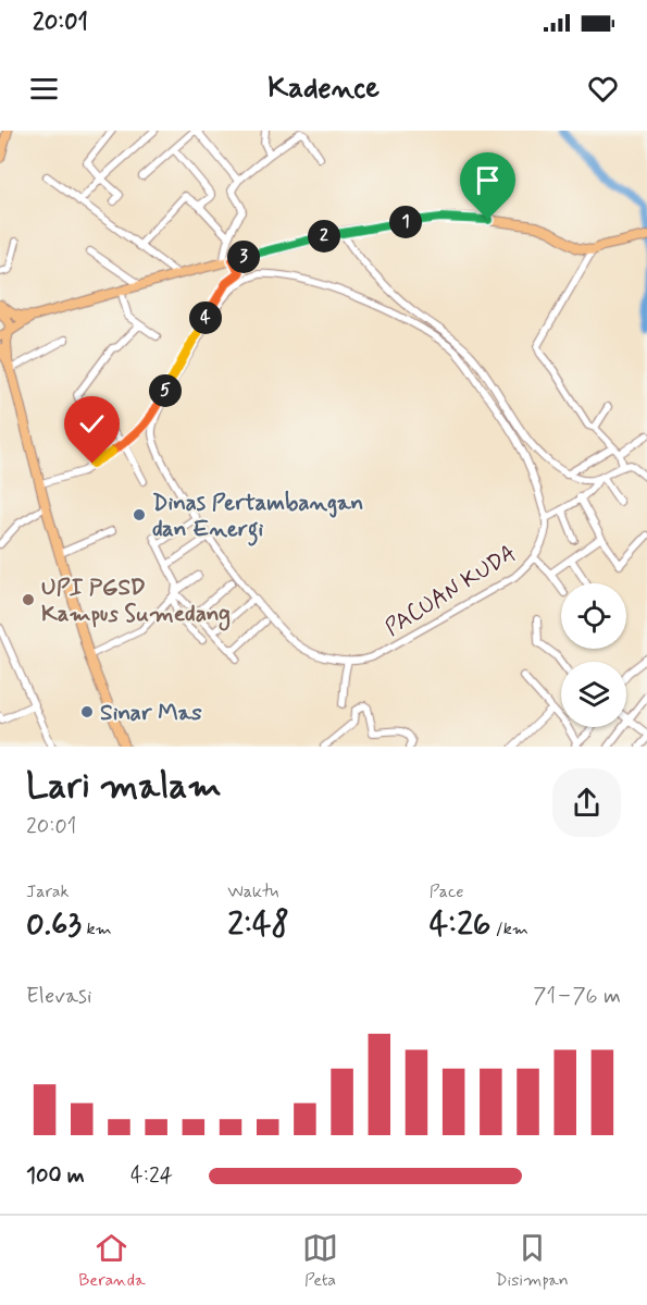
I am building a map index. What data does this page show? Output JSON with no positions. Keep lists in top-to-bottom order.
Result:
{
  "streets": {
    "street": ["PACUAN KUDA"]
  },
  "places": ["Dinas Pertambangan dan Energi", "UPI PGSD Kampus Sumedang", "Sinar Mas"],
  "page": {
    "status": "20:01",
    "header": "Kadence",
    "pins": [
      "1",
      "2",
      "3",
      "4",
      "5"
    ],
    "heading": ["Lari malam", "20:01"],
    "stats": [
      ["Jarak", "0.63 km"],
      ["Waktu", "2:48"],
      ["Pace", "4:26 /km"]
    ],
    "chart": ["Elevasi", "71–76 m"],
    "list": [
      {
        "name": "100 m",
        "note": "4:24"
      }
    ],
    "tabs": ["Beranda", "Peta", "Disimpan"]
  }
}
